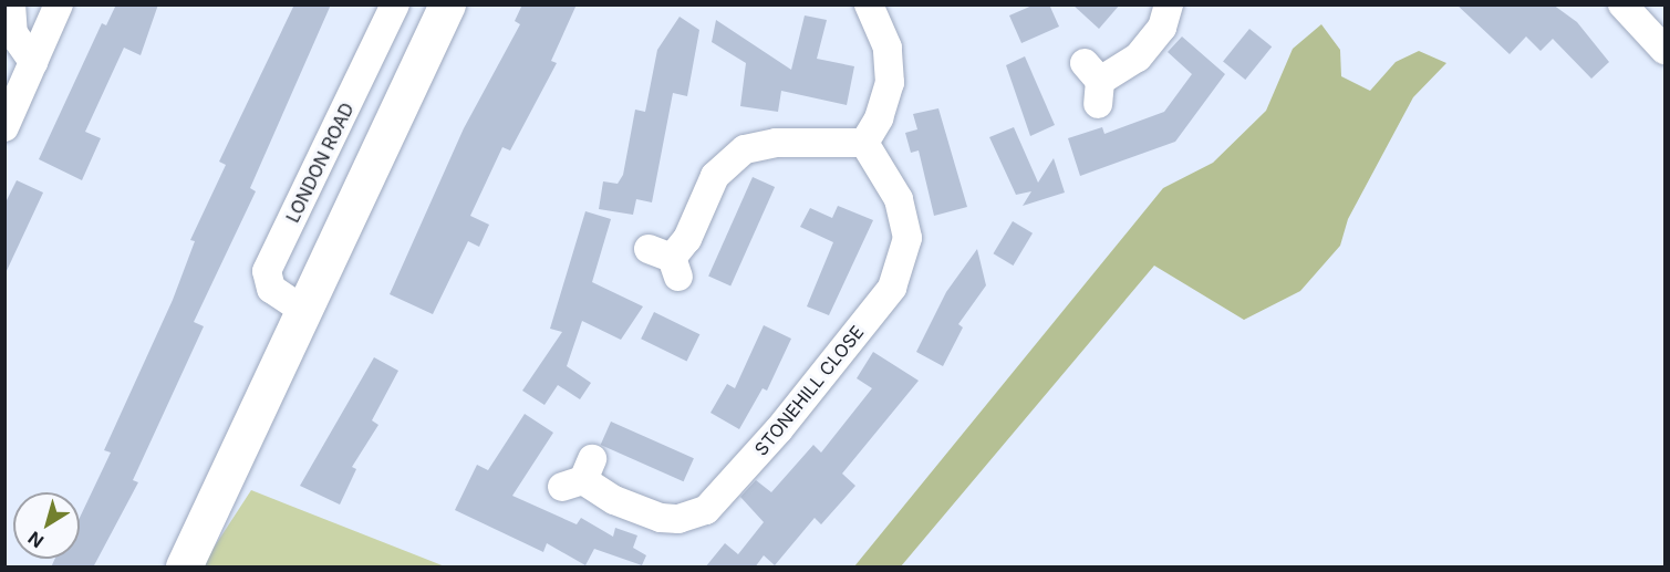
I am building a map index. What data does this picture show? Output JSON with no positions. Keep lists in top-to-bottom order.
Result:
{
  "streets": {
    "street": ["LONDON ROAD", "STONEHILL CLOSE"]
  },
  "north": "bottom left"
}
